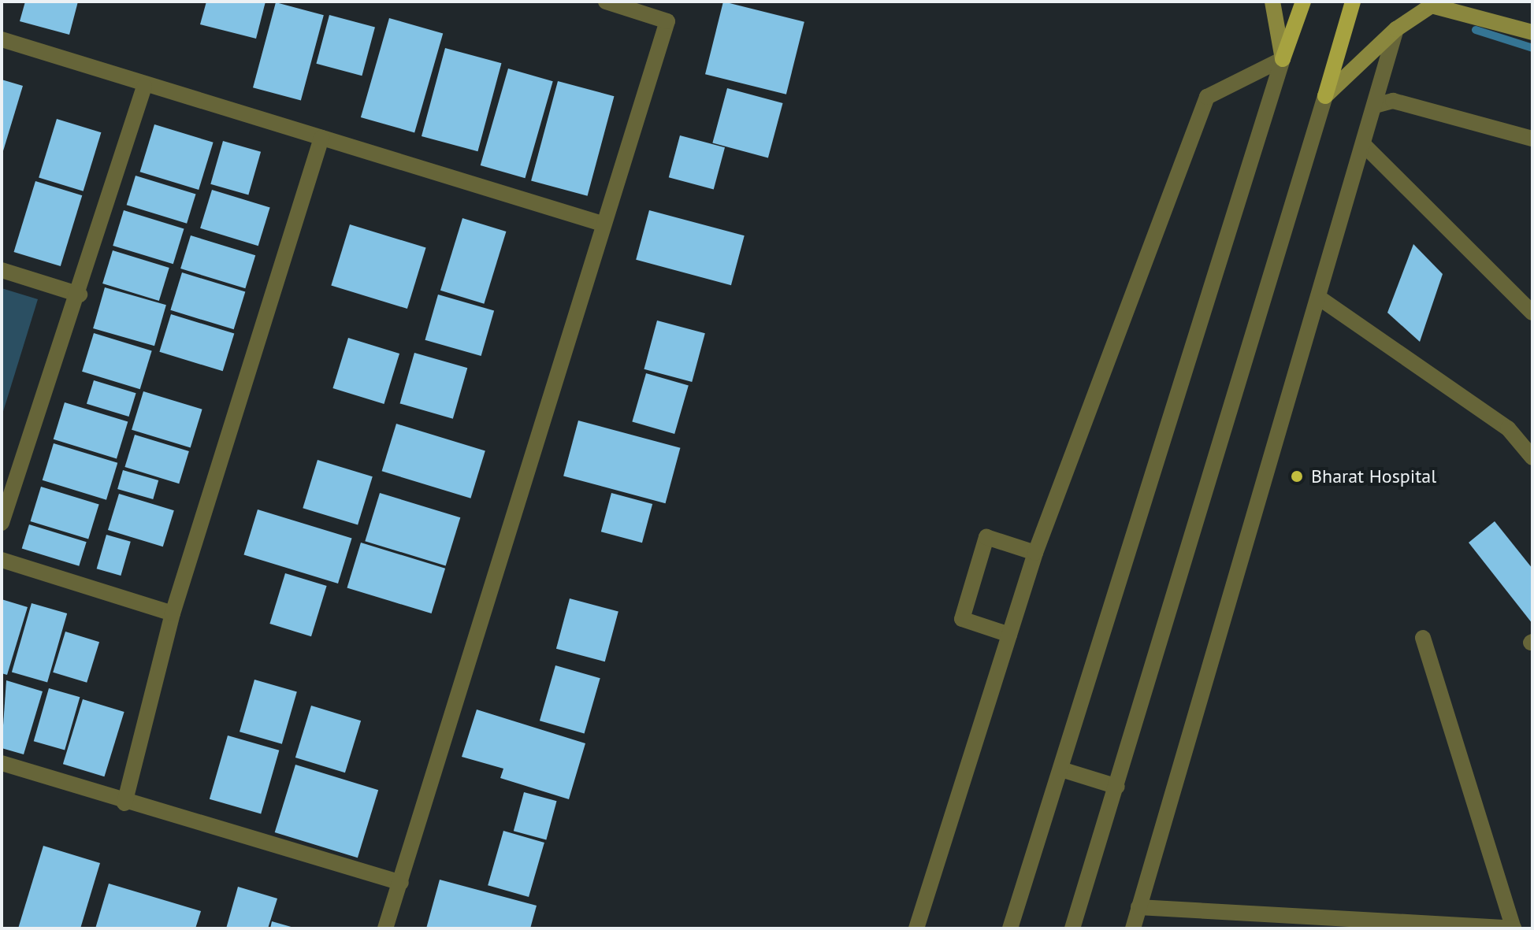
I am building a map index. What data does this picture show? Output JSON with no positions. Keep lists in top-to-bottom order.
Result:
{
  "places": ["Bharat Hospital"]
}
